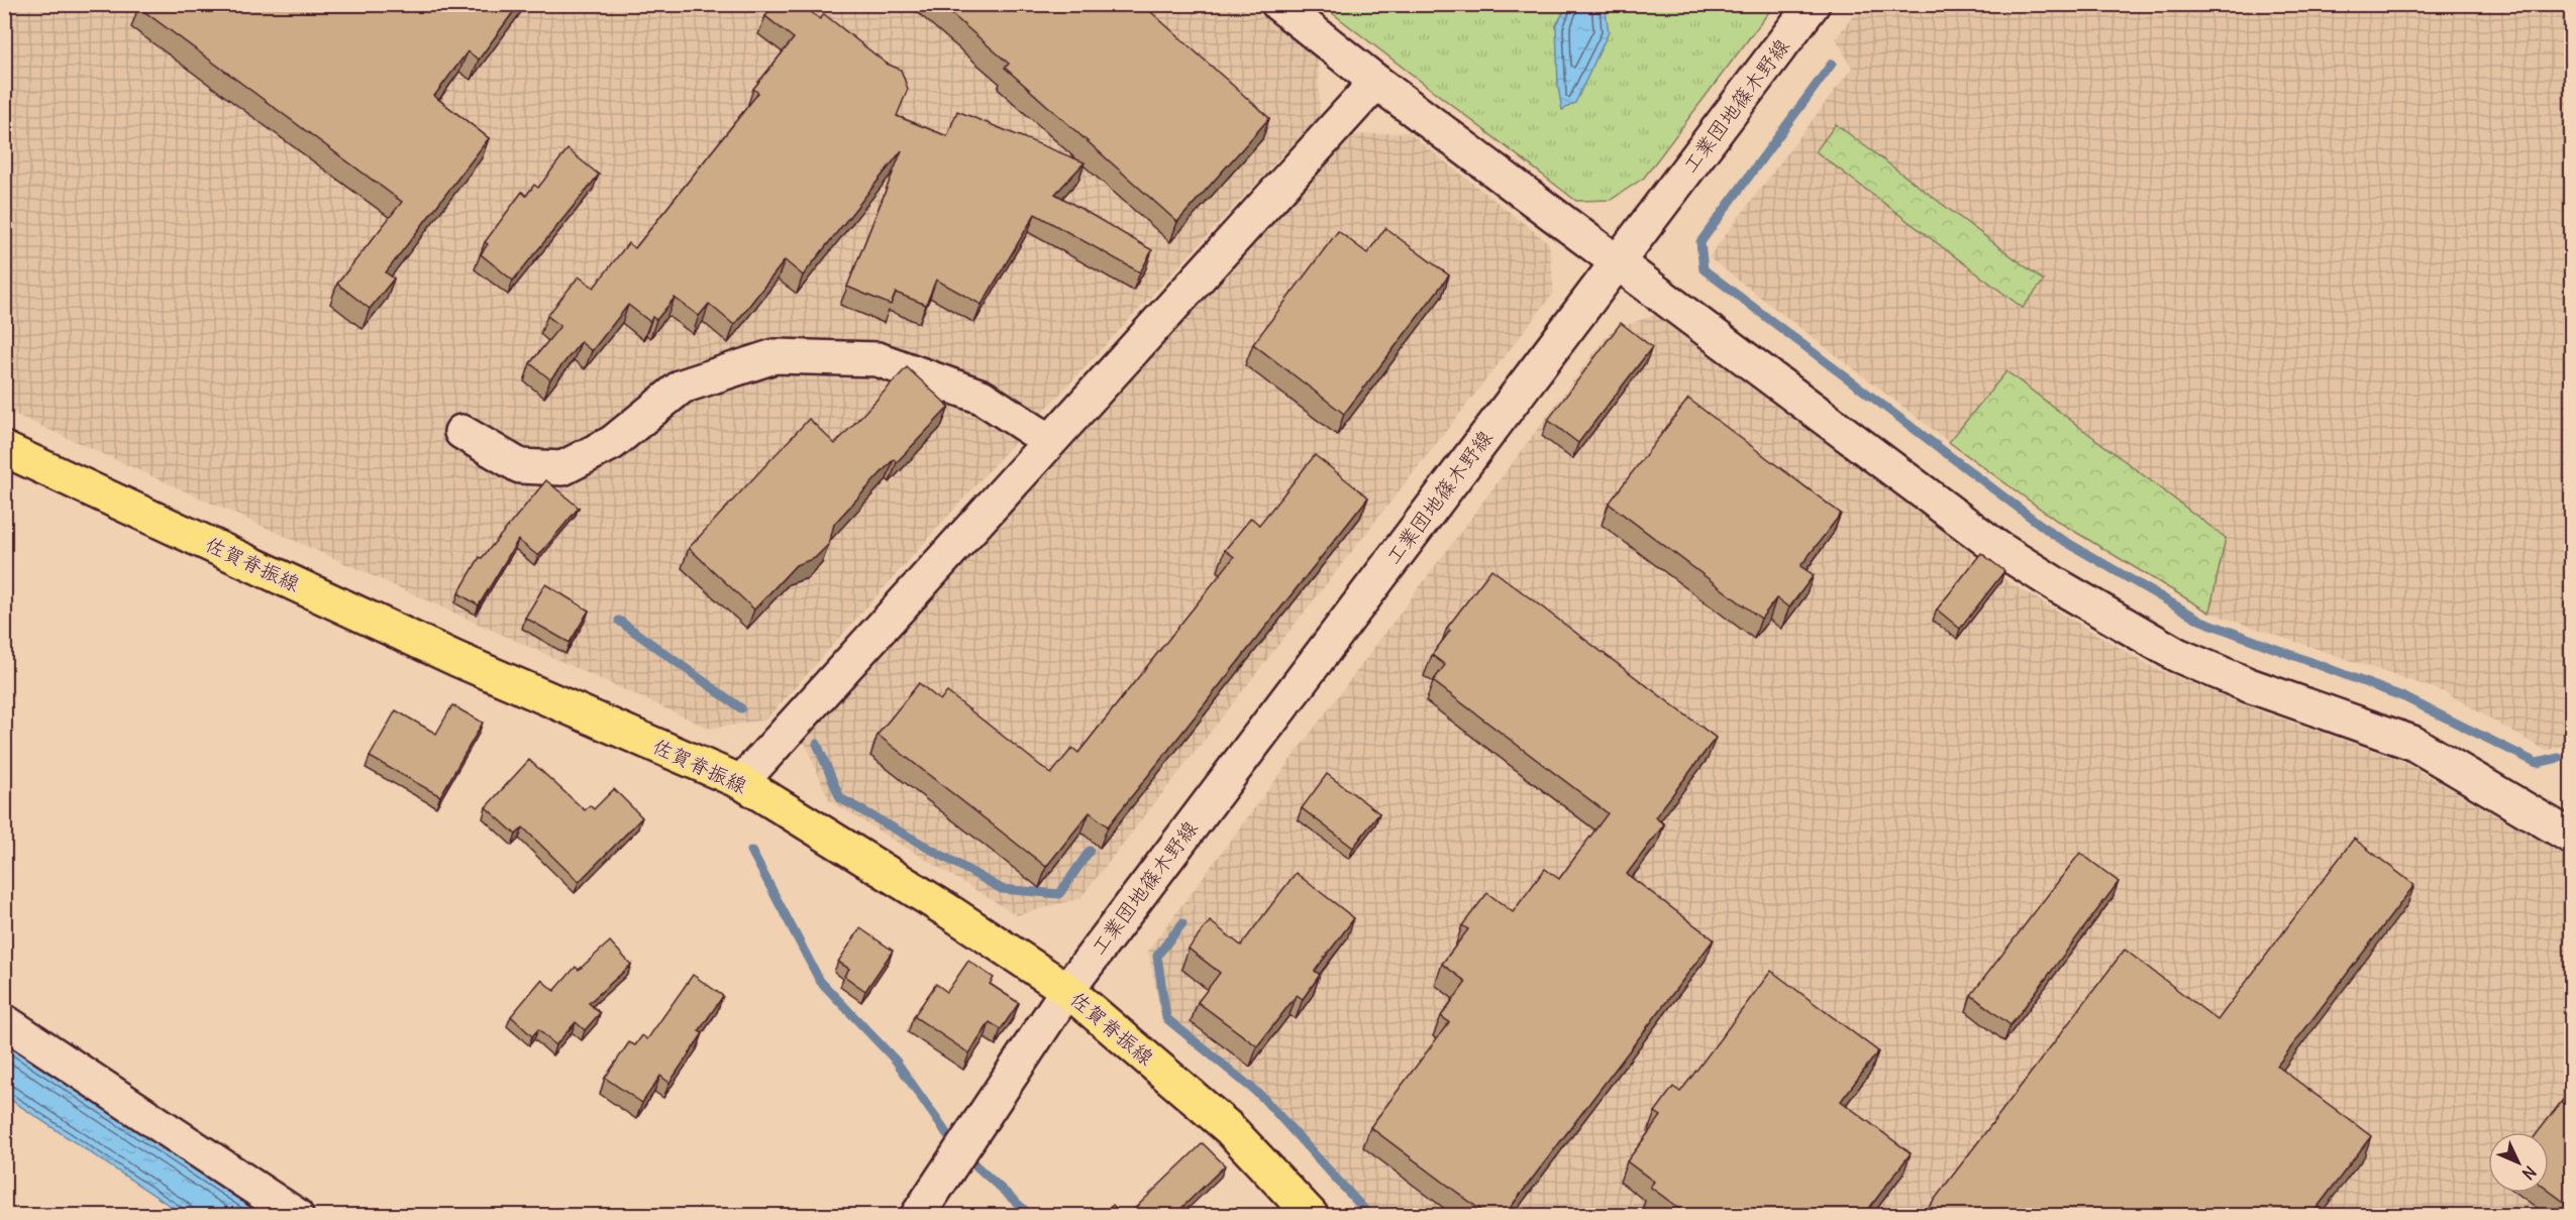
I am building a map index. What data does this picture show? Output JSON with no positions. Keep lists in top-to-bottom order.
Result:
{
  "streets": {
    "main road": ["佐賀脊振線"],
    "street": ["工業団地篠木野線"]
  },
  "crossings": [
    ["工業団地篠木野線", "佐賀脊振線"]
  ],
  "north": "bottom right"
}
